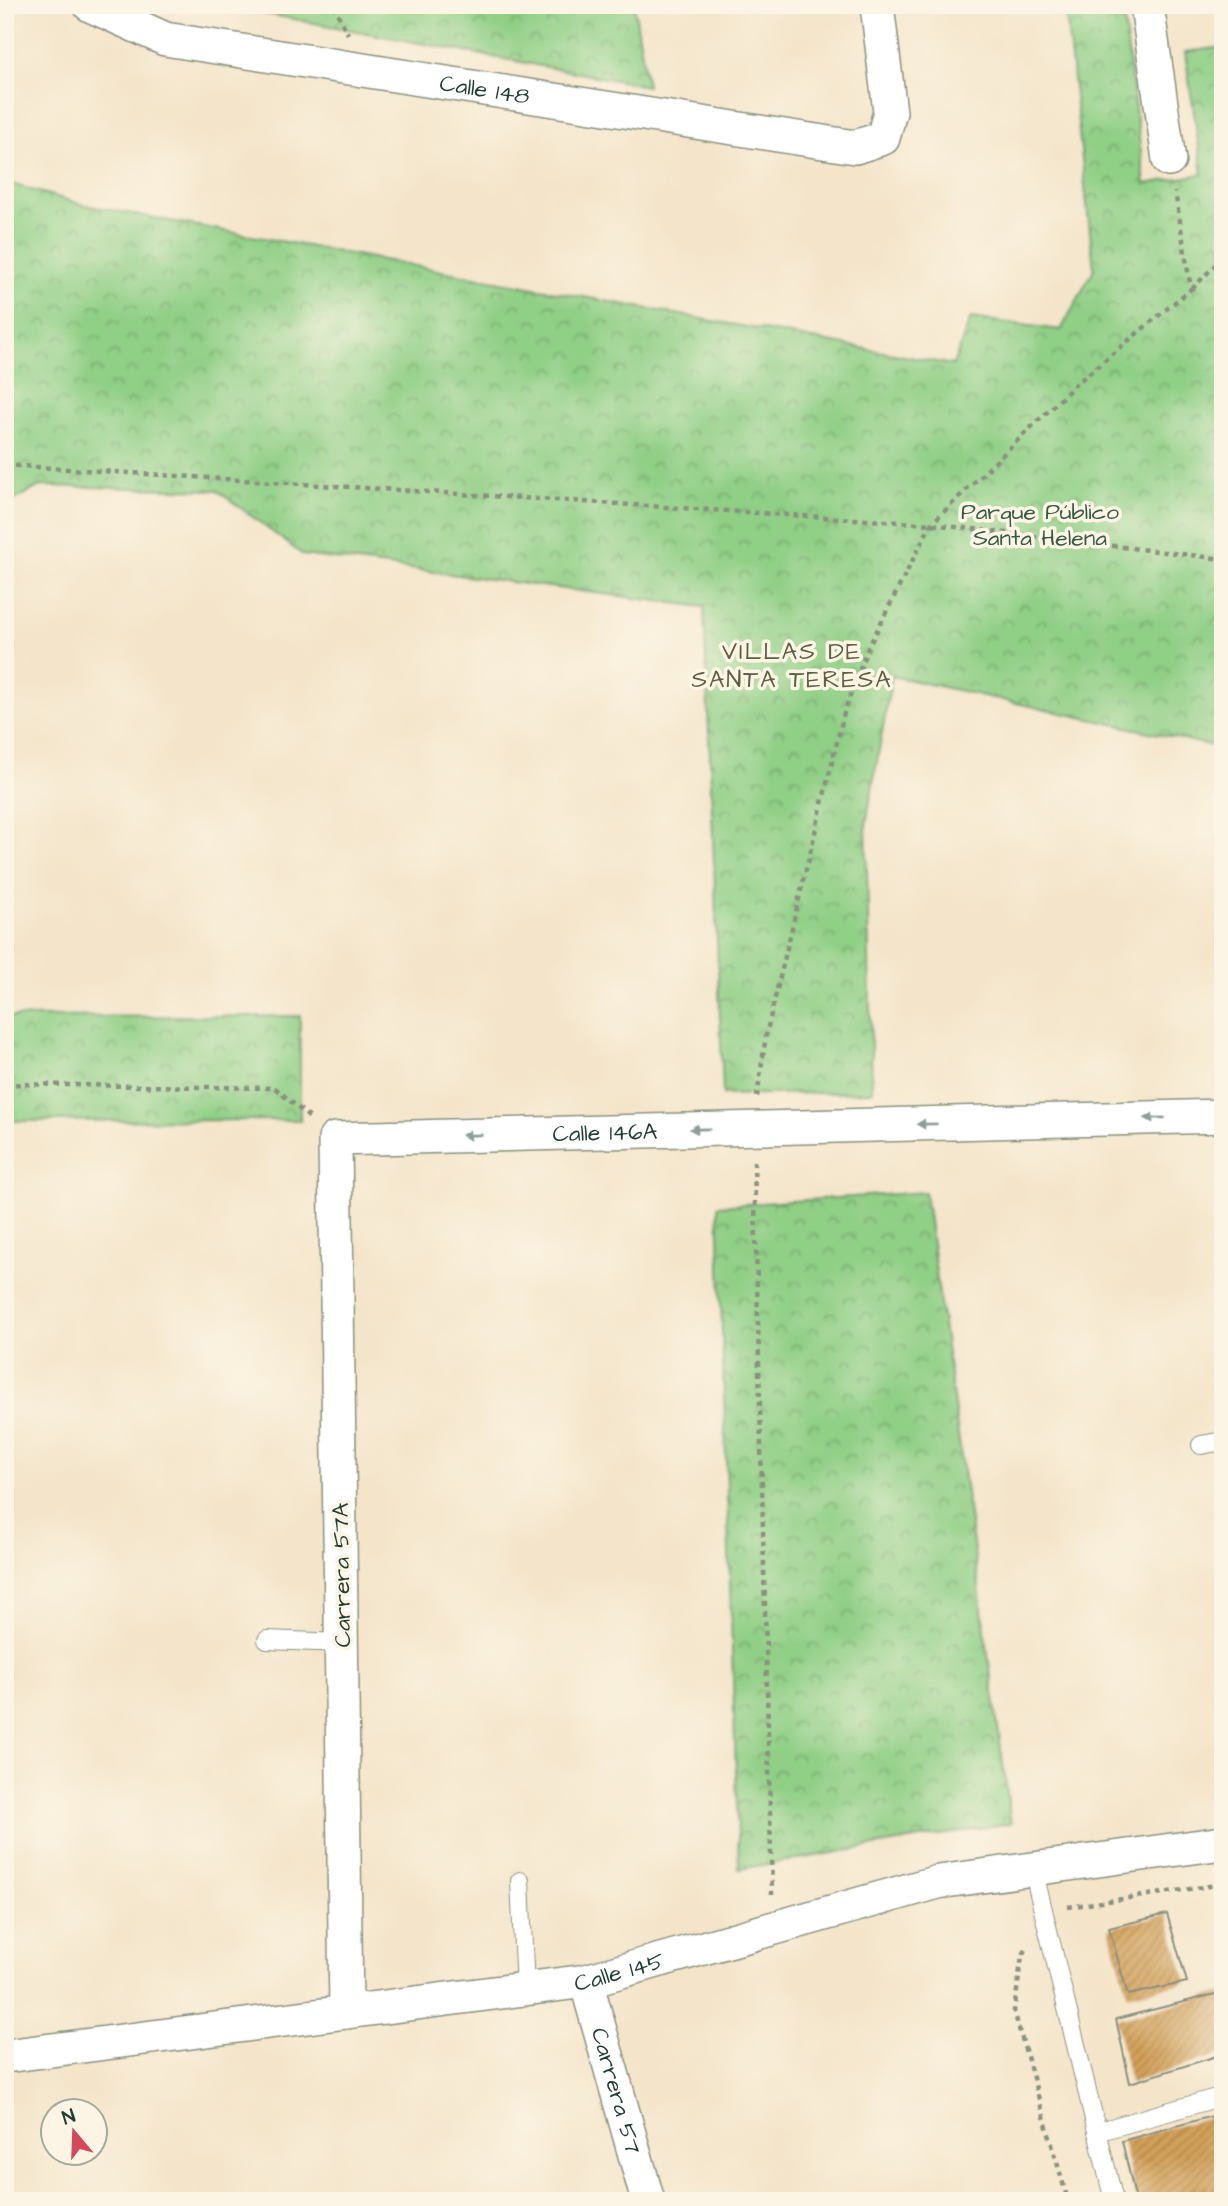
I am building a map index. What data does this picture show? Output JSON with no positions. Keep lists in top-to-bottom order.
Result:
{
  "streets": {
    "street": [
      "Calle 148",
      "Calle 146A",
      "Carrera 57A",
      "Calle 145",
      "Carrera 57"
    ]
  },
  "crossings": [
    ["Calle 146A", "Carrera 57A"],
    ["Carrera 57A", "Calle 145"],
    ["Calle 145", "Carrera 57"]
  ],
  "one_way": ["Calle 146A"],
  "districts": ["VILLAS DE SANTA TERESA"],
  "parks": ["Parque Público Santa Helena"],
  "north": "top"
}
